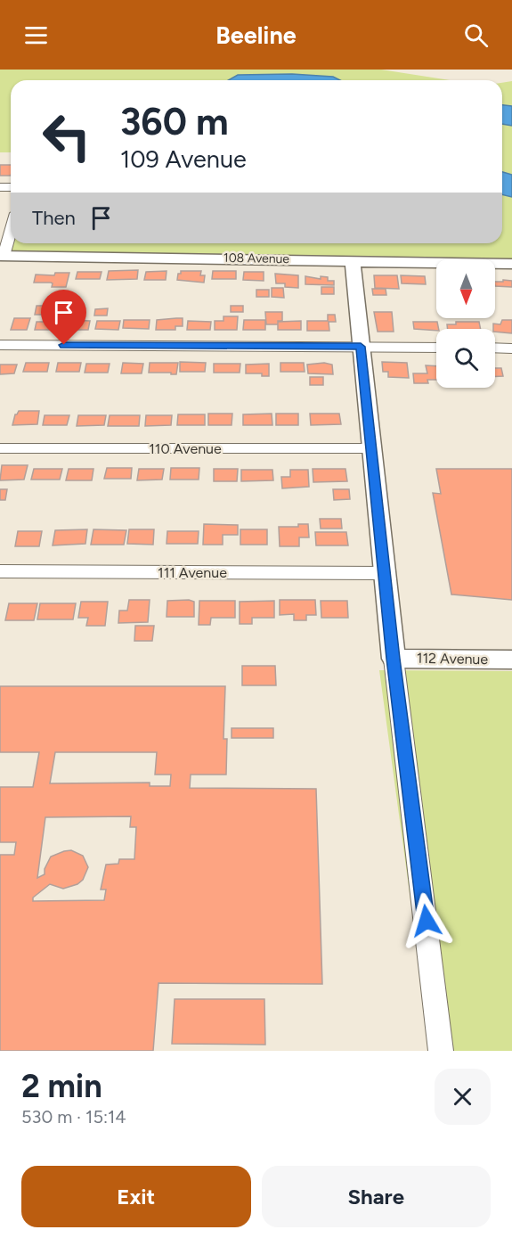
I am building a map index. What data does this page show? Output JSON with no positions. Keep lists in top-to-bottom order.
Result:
{
  "streets": {
    "street": [
      "108 Avenue",
      "110 Avenue",
      "111 Avenue",
      "112 Avenue"
    ]
  },
  "north": "bottom",
  "page": {
    "header": "Beeline",
    "turn": ["360 m", "109 Avenue"],
    "then": "Then",
    "heading": ["2 min", "530 m · 15:14"],
    "buttons": ["Exit", "Share"]
  }
}
